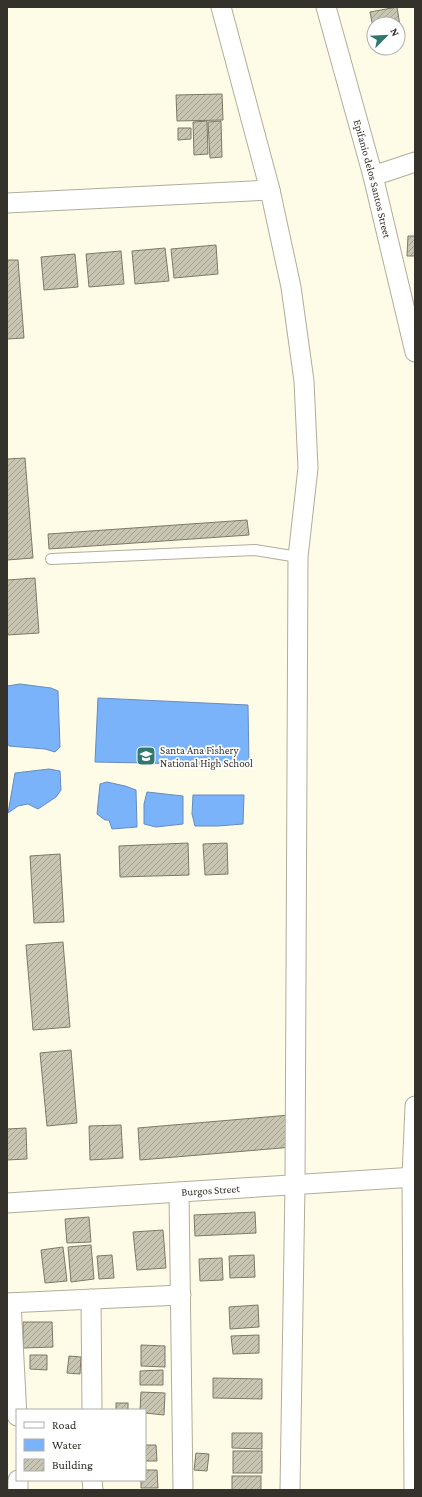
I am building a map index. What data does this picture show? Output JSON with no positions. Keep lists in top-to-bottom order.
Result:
{
  "streets": {
    "street": ["Epifanio delos Santos Street", "Burgos Street"]
  },
  "places": {
    "school or university": ["Santa Ana Fishery National High School"]
  },
  "legend": ["Road", "Water", "Building"],
  "north": "top right"
}
